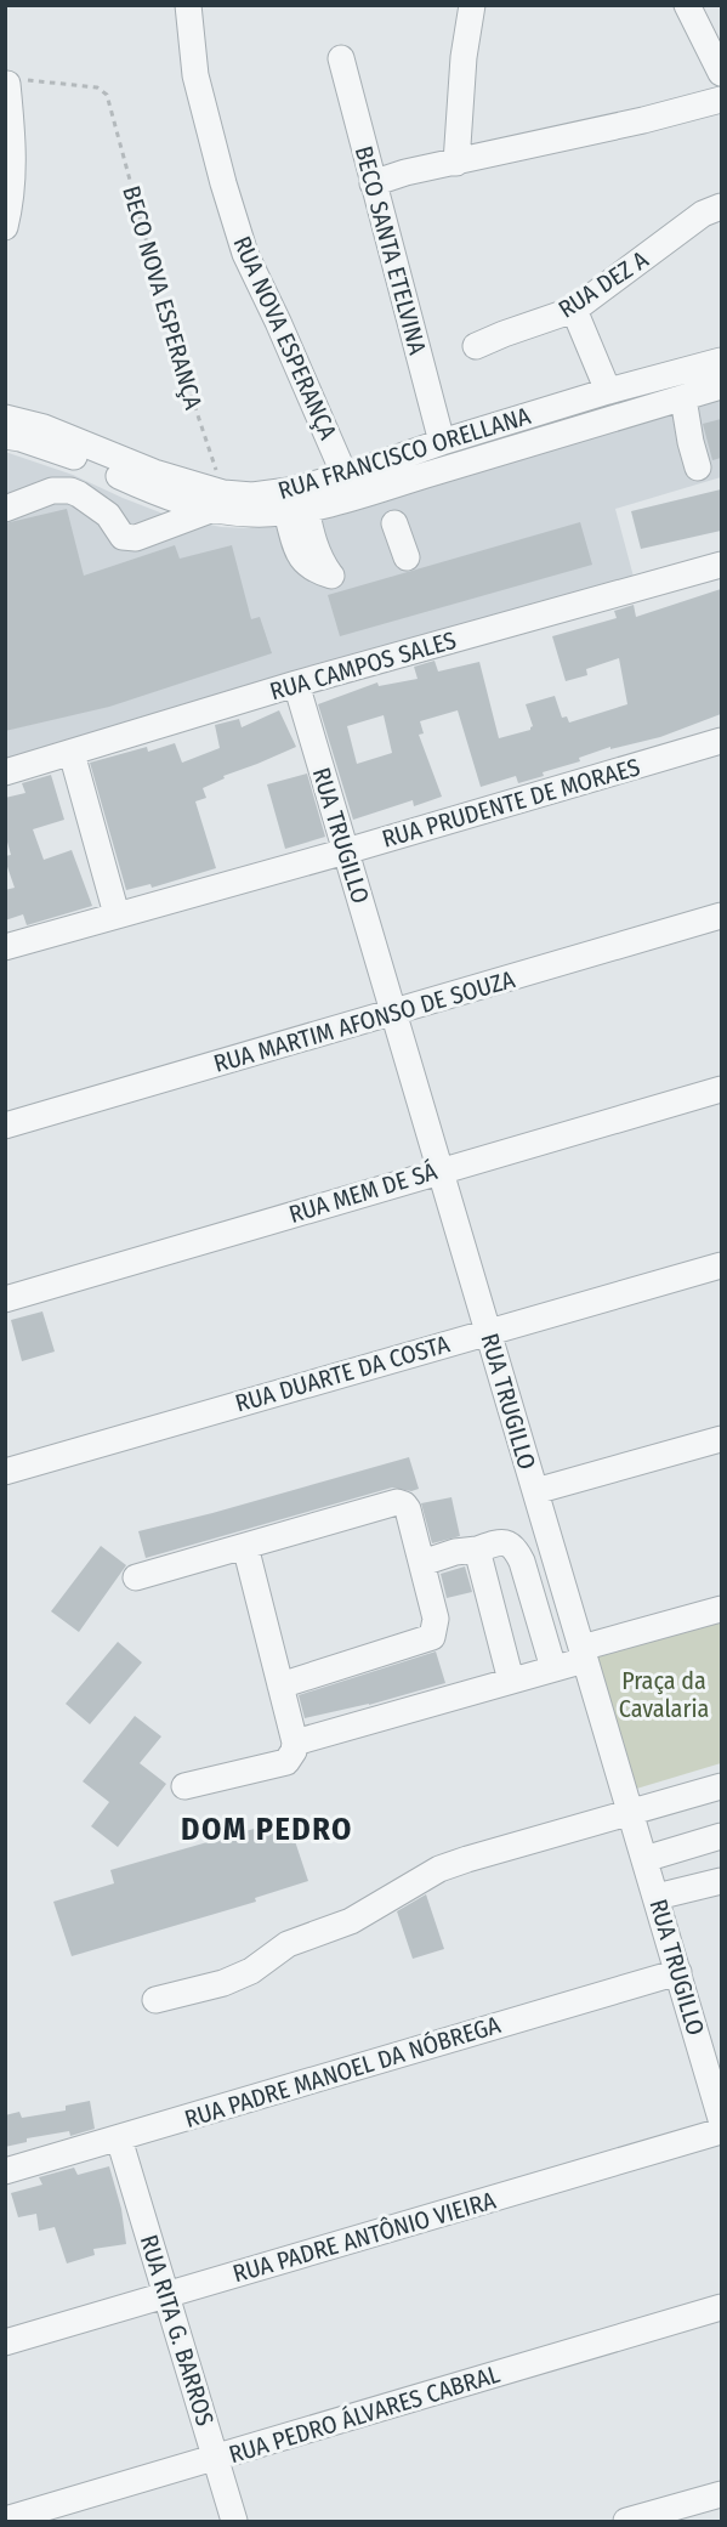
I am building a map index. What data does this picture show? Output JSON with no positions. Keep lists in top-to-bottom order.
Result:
{
  "streets": {
    "street": [
      "BECO SANTA ETELVINA",
      "RUA DEZ A",
      "RUA NOVA ESPERANÇA",
      "RUA FRANCISCO ORELLANA",
      "RUA CAMPOS SALES",
      "RUA PRUDENTE DE MORAES",
      "RUA TRUGILLO",
      "RUA MARTIM AFONSO DE SOUZA",
      "RUA MEM DE SÁ",
      "RUA DUARTE DA COSTA",
      "RUA PADRE MANOEL DA NÓBREGA",
      "RUA PADRE ANTÔNIO VIEIRA",
      "RUA RITA G. BARROS",
      "RUA PEDRO ÁLVARES CABRAL"
    ],
    "path": ["BECO NOVA ESPERANÇA"]
  },
  "crossings": [
    ["BECO SANTA ETELVINA", "RUA FRANCISCO ORELLANA"],
    ["BECO NOVA ESPERANÇA", "RUA FRANCISCO ORELLANA"],
    ["RUA NOVA ESPERANÇA", "RUA FRANCISCO ORELLANA"],
    ["RUA CAMPOS SALES", "RUA TRUGILLO"],
    ["RUA PRUDENTE DE MORAES", "RUA TRUGILLO"],
    ["RUA TRUGILLO", "RUA MARTIM AFONSO DE SOUZA"],
    ["RUA TRUGILLO", "RUA MEM DE SÁ"],
    ["RUA TRUGILLO", "RUA DUARTE DA COSTA"],
    ["RUA TRUGILLO", "RUA PADRE MANOEL DA NÓBREGA"],
    ["RUA PADRE MANOEL DA NÓBREGA", "RUA RITA G. BARROS"],
    ["RUA PADRE ANTÔNIO VIEIRA", "RUA RITA G. BARROS"],
    ["RUA RITA G. BARROS", "RUA PEDRO ÁLVARES CABRAL"]
  ],
  "districts": ["DOM PEDRO"],
  "parks": ["Praça da Cavalaria"]
}
